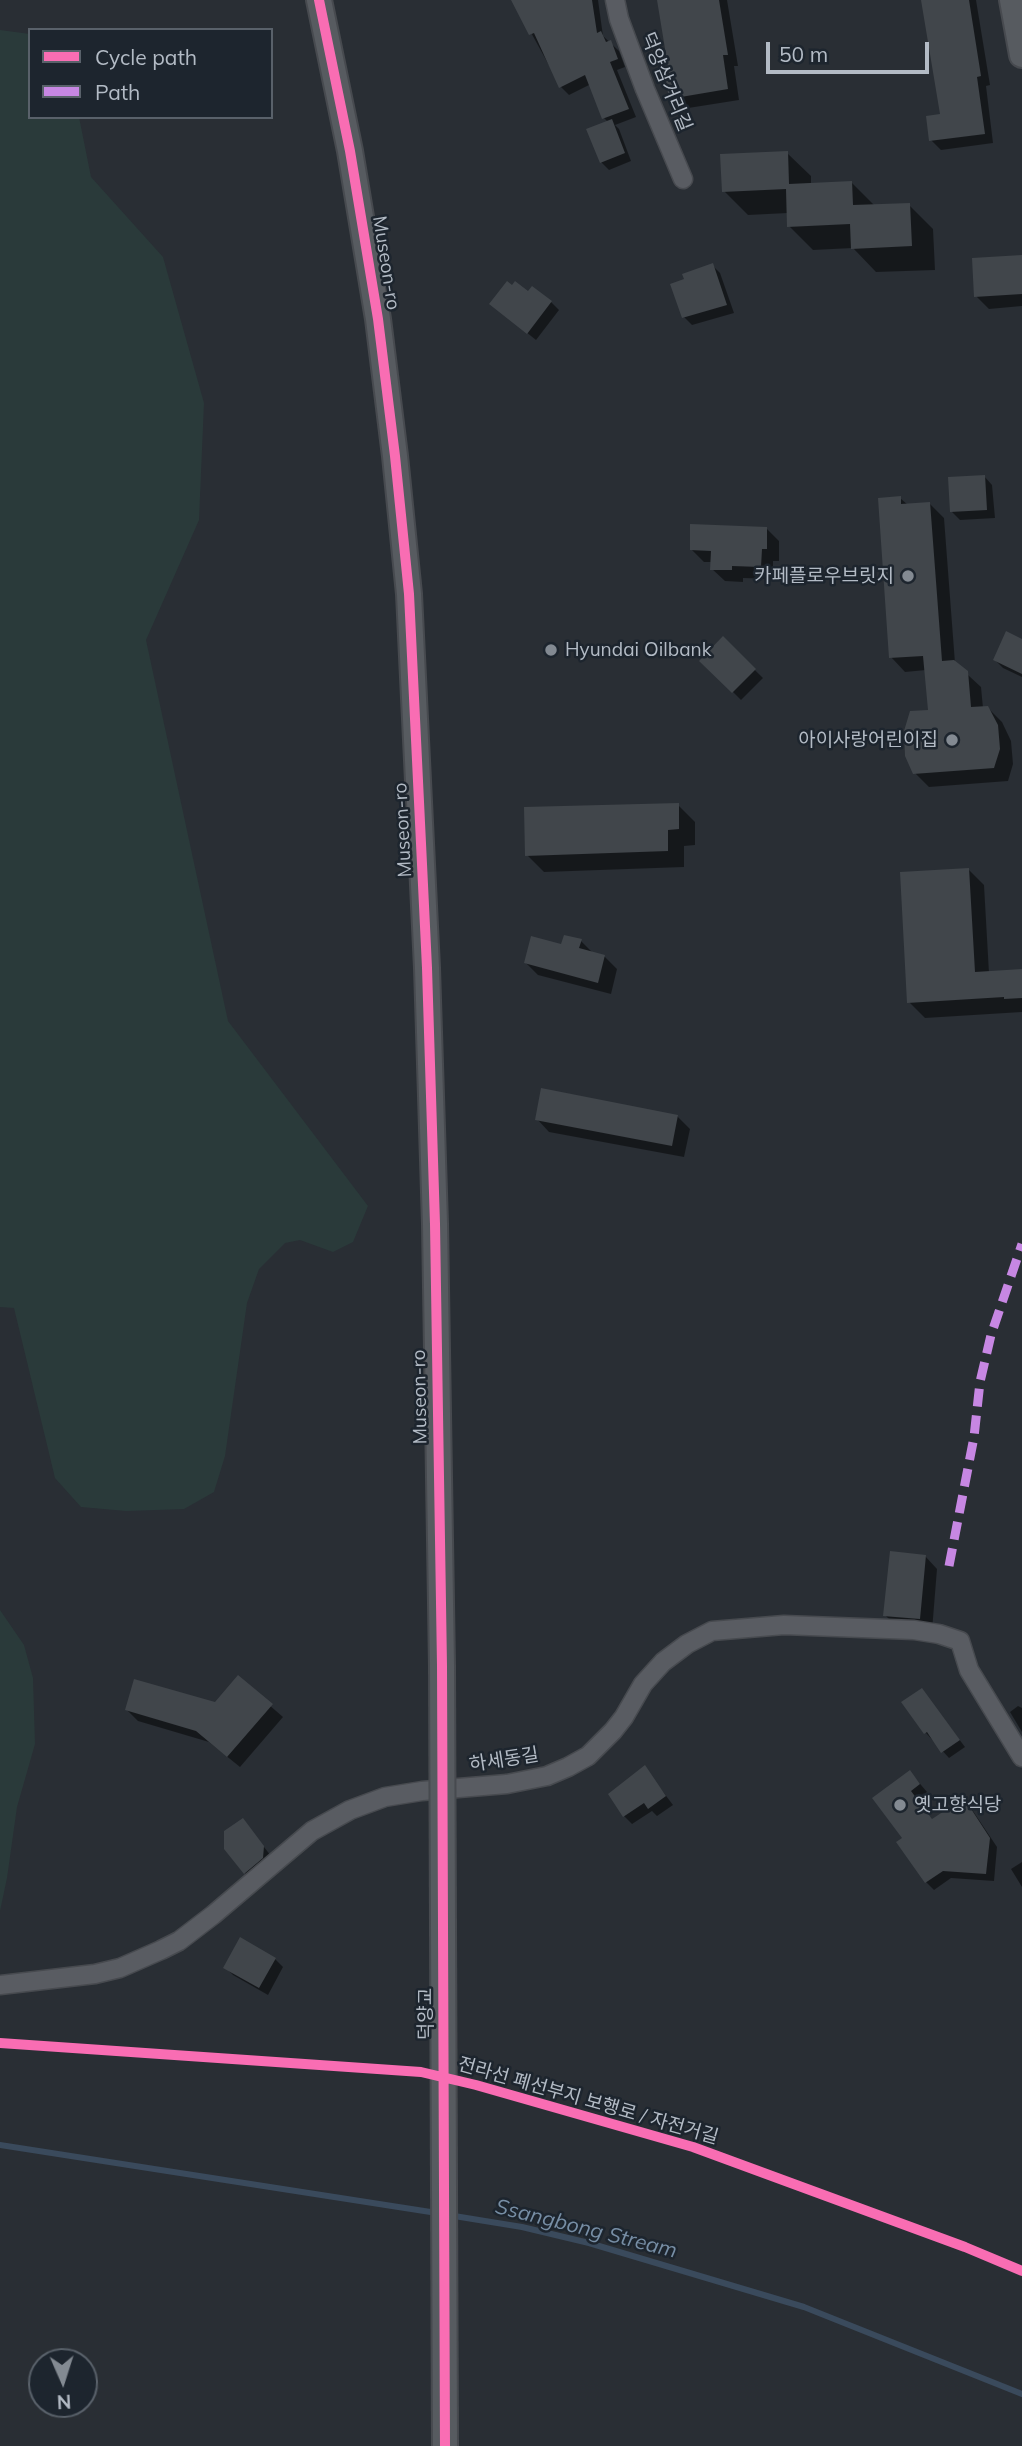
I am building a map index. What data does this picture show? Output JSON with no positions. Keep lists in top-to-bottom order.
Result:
{
  "streets": {
    "street": [
      "덕양삼거리길",
      "Museon-ro",
      "하세동길",
      "덕양교"
    ],
    "cycle path": ["전라선 폐선부지 보행로 / 자전거길"]
  },
  "crossings": [
    ["Museon-ro", "덕양교"]
  ],
  "water": ["Ssangbong Stream"],
  "places": [
    "카페플로우브릿지",
    "Hyundai Oilbank",
    "아이사랑어린이집",
    "옛고향식당"
  ],
  "legend": ["Cycle path", "Path"],
  "scale_bar": "50 m",
  "north": "bottom"
}
